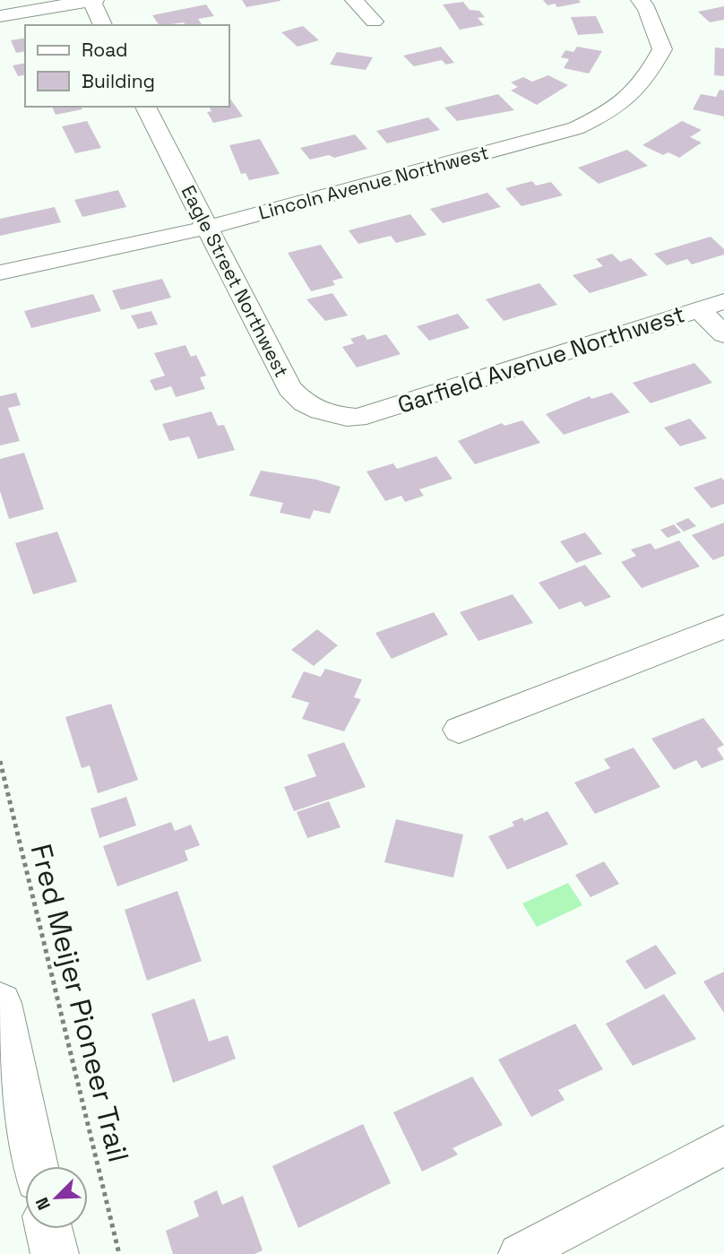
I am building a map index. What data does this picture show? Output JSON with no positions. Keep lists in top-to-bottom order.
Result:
{
  "streets": {
    "street": ["Lincoln Avenue Northwest", "Eagle Street Northwest", "Garfield Avenue Northwest"],
    "path": ["Fred Meijer Pioneer Trail"]
  },
  "crossings": [
    ["Lincoln Avenue Northwest", "Eagle Street Northwest"],
    ["Eagle Street Northwest", "Garfield Avenue Northwest"]
  ],
  "legend": ["Road", "Building"],
  "north": "bottom left"
}
